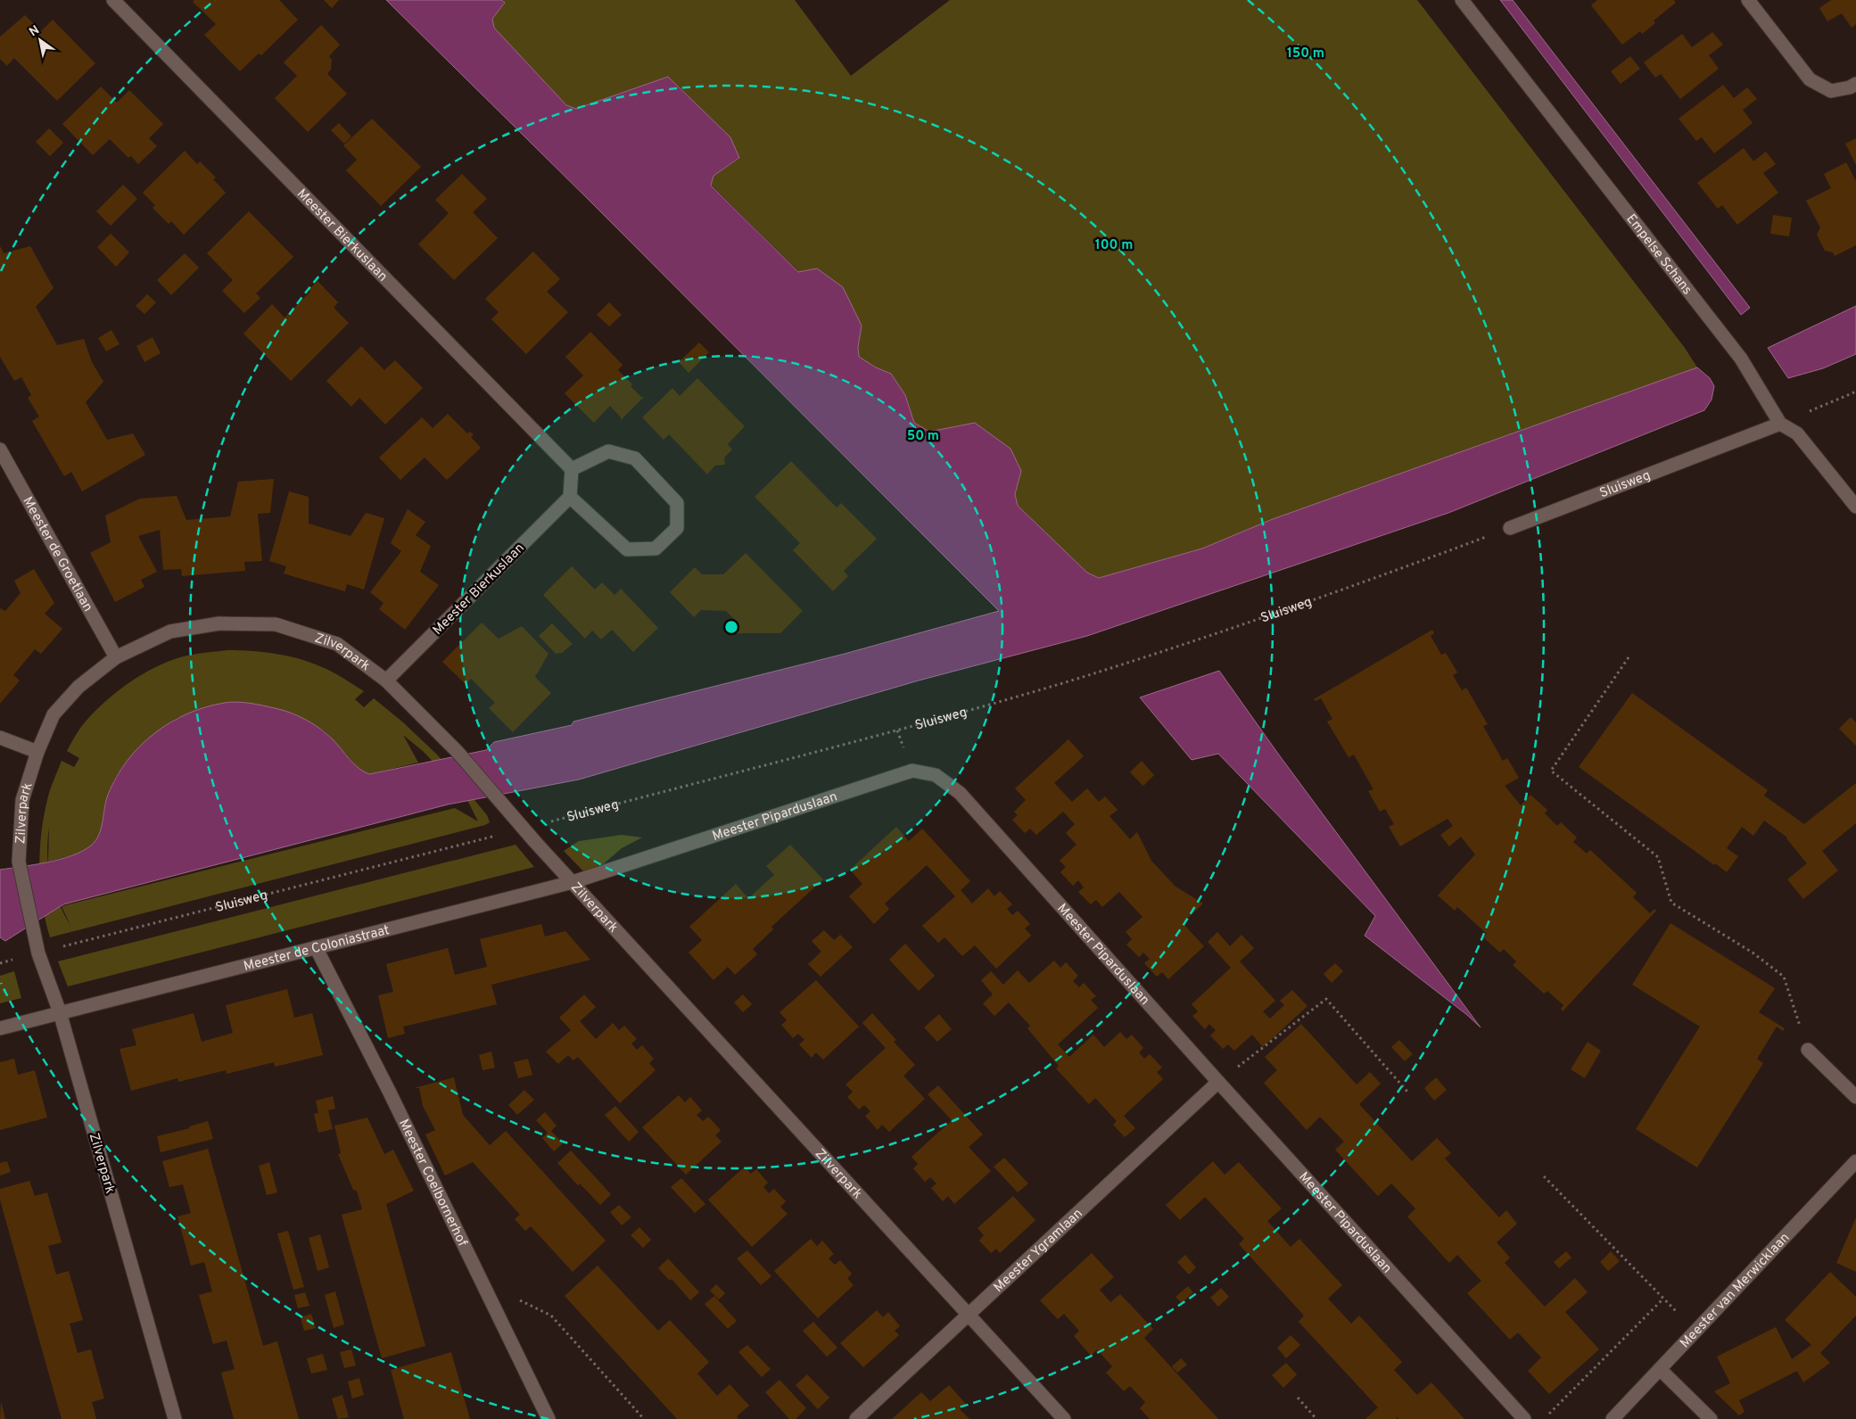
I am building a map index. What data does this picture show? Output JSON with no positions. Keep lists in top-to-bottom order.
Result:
{
  "streets": {
    "street": [
      "Meester Bierkuslaan",
      "Empelse Schans",
      "Sluisweg",
      "Meester de Groetlaan",
      "Zilverpark",
      "Meester Piparduslaan",
      "Meester de Coloniastraat",
      "Meester Coelbornerhof",
      "Meester Ygramlaan",
      "Meester van Merwicklaan"
    ]
  },
  "crossings": [
    ["Meester Bierkuslaan", "Zilverpark"],
    ["Empelse Schans", "Sluisweg"],
    ["Sluisweg", "Zilverpark"],
    ["Meester de Groetlaan", "Zilverpark"],
    ["Zilverpark", "Meester Piparduslaan"],
    ["Zilverpark", "Meester de Coloniastraat"],
    ["Zilverpark", "Meester Ygramlaan"],
    ["Meester Piparduslaan", "Meester de Coloniastraat"],
    ["Meester Piparduslaan", "Meester Ygramlaan"],
    ["Meester de Coloniastraat", "Meester Coelbornerhof"]
  ],
  "north": "top left",
  "rings": ["150 m", "100 m", "50 m"]
}
